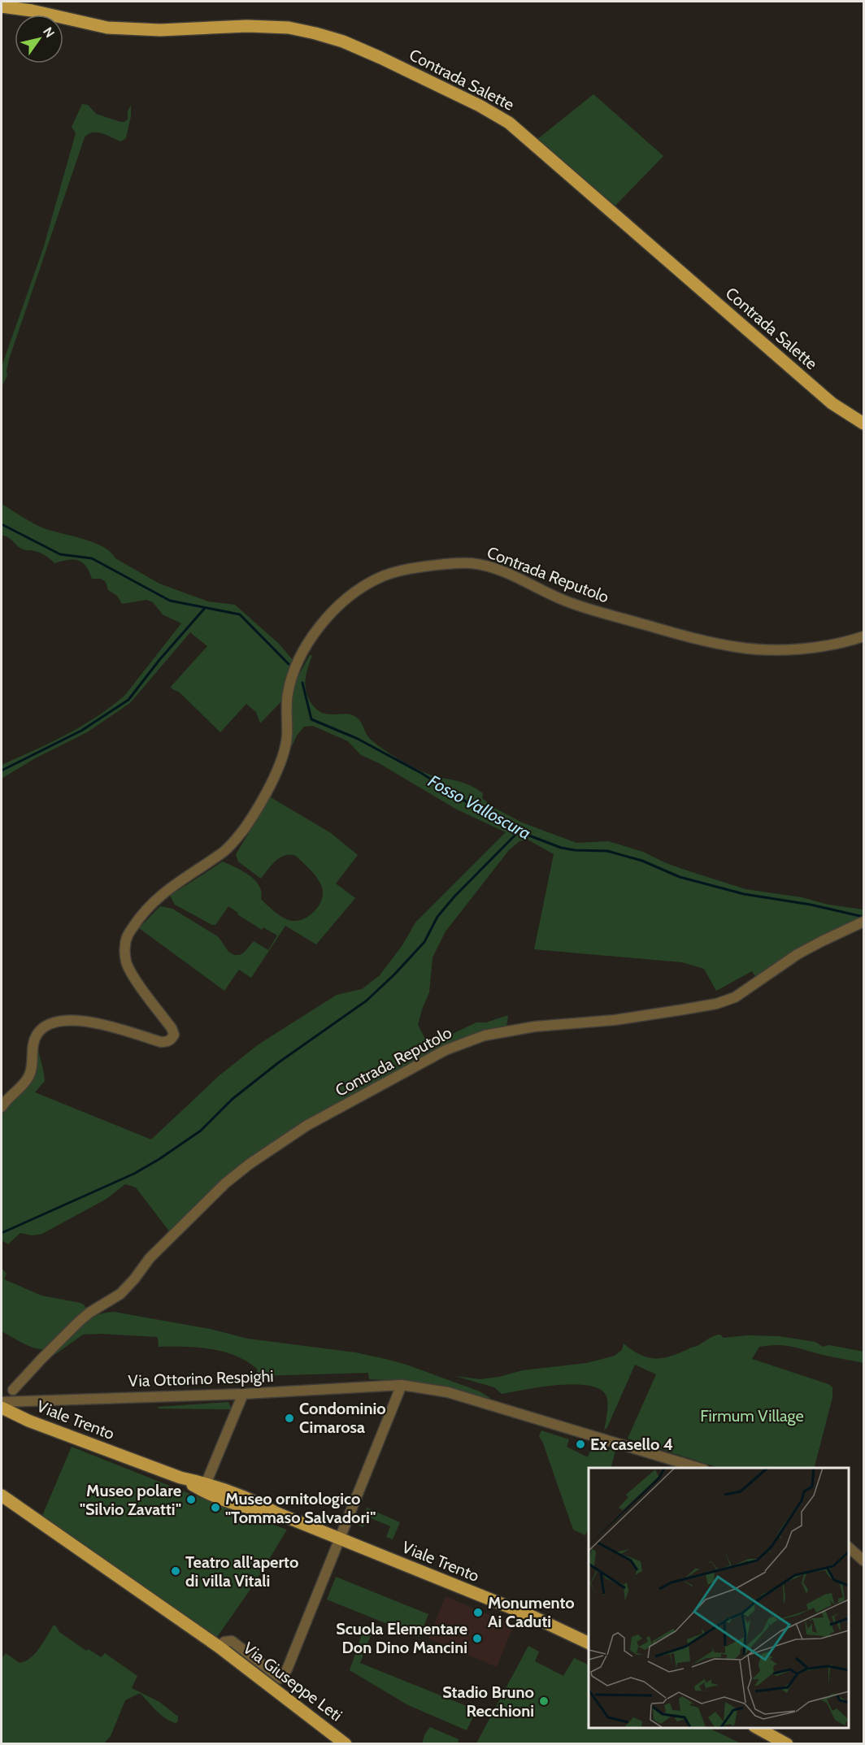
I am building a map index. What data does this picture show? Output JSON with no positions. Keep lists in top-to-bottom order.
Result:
{
  "streets": {
    "main road": ["Contrada Salette", "Viale Trento", "Via Giuseppe Leti"],
    "street": ["Contrada Reputolo", "Via Ottorino Respighi"]
  },
  "crossings": [
    ["Via Ottorino Respighi", "Viale Trento"]
  ],
  "water": ["Fosso Valloscura"],
  "parks": ["Firmum Village"],
  "places": [
    "Condominio Cimarosa",
    "Ex casello 4",
    "Museo polare \"Silvio Zavatti\"",
    "Museo ornitologico \"Tommaso Salvadori\"",
    "Teatro all'aperto di villa Vitali",
    "Monumento Ai Caduti",
    "Scuola Elementare Don Dino Mancini",
    "Stadio Bruno Recchioni"
  ],
  "north": "top right"
}
